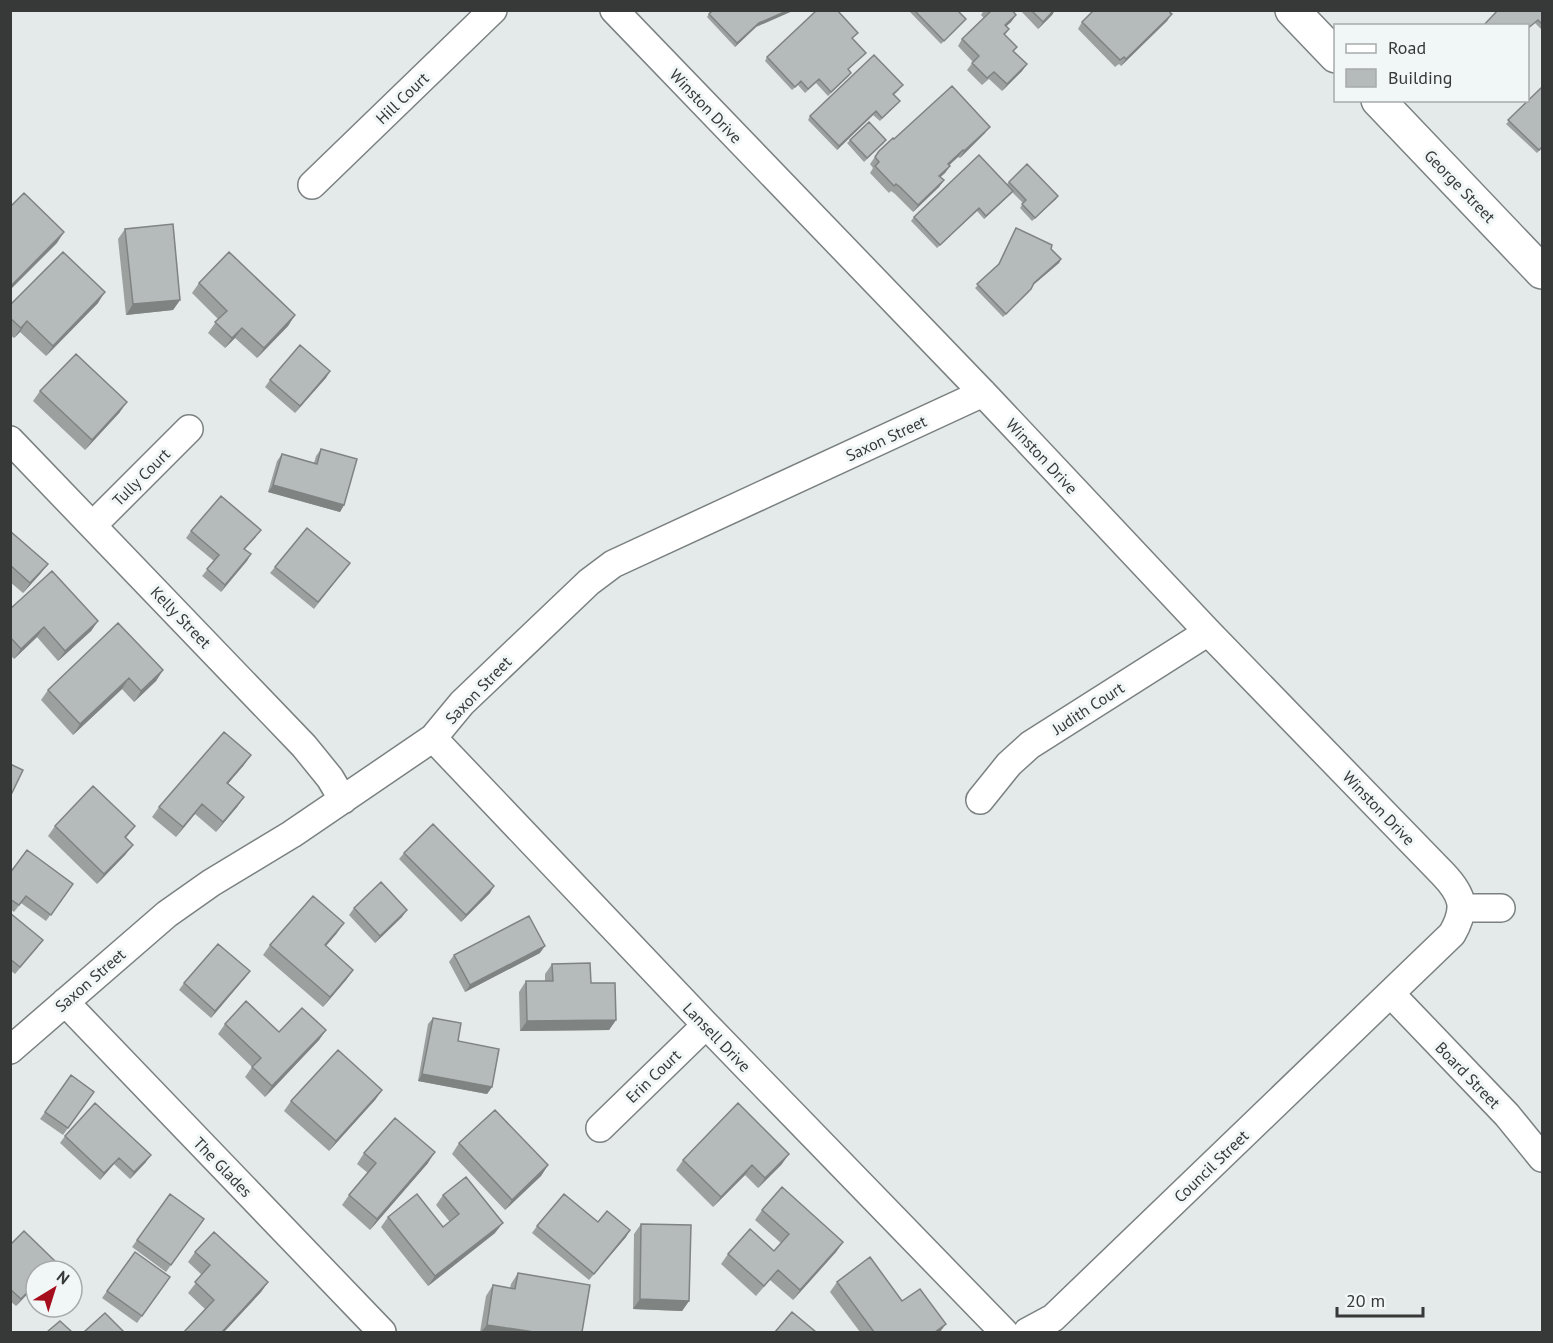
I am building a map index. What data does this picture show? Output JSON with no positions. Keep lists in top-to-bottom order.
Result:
{
  "streets": {
    "main road": ["George Street"],
    "street": [
      "Hill Court",
      "Winston Drive",
      "Saxon Street",
      "Tully Court",
      "Kelly Street",
      "Judith Court",
      "Lansell Drive",
      "Board Street",
      "Erin Court",
      "Council Street",
      "The Glades"
    ]
  },
  "crossings": [
    ["Winston Drive", "Saxon Street"],
    ["Winston Drive", "Judith Court"],
    ["Saxon Street", "Kelly Street"],
    ["Saxon Street", "Lansell Drive"],
    ["Saxon Street", "The Glades"],
    ["Tully Court", "Kelly Street"],
    ["Lansell Drive", "Erin Court"],
    ["Board Street", "Council Street"]
  ],
  "legend": ["Road", "Building"],
  "scale_bar": "20 m",
  "north": "top right"
}
